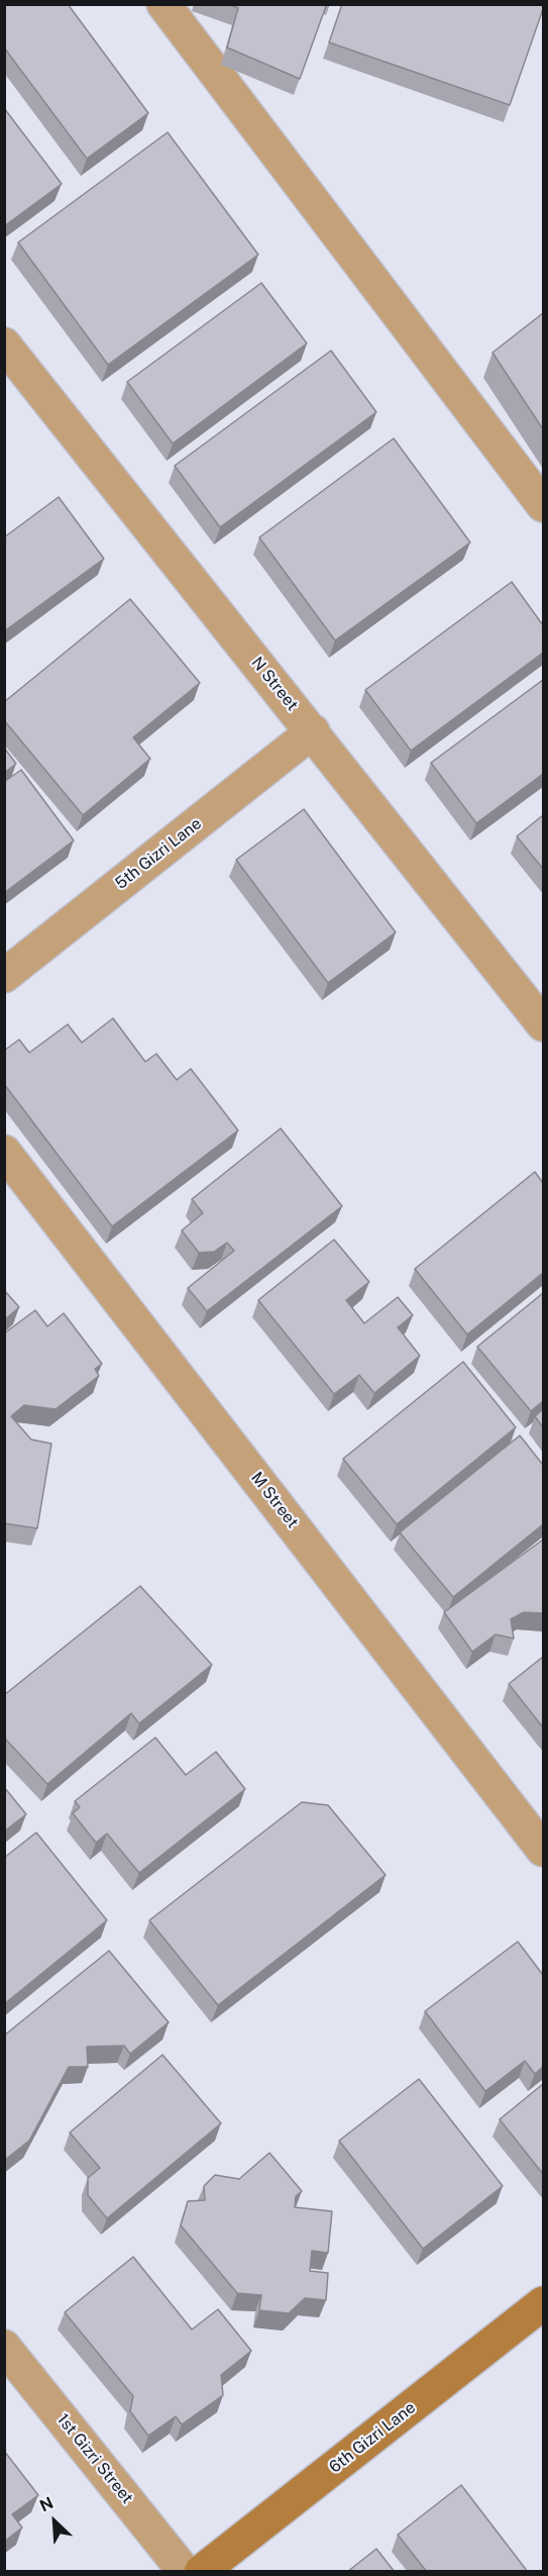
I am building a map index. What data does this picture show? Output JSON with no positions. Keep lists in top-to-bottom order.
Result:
{
  "streets": {
    "street": [
      "N Street",
      "5th Gizri Lane",
      "M Street",
      "6th Gizri Lane",
      "1st Gizri Street"
    ]
  },
  "crossings": [
    ["N Street", "5th Gizri Lane"]
  ],
  "north": "top left"
}
